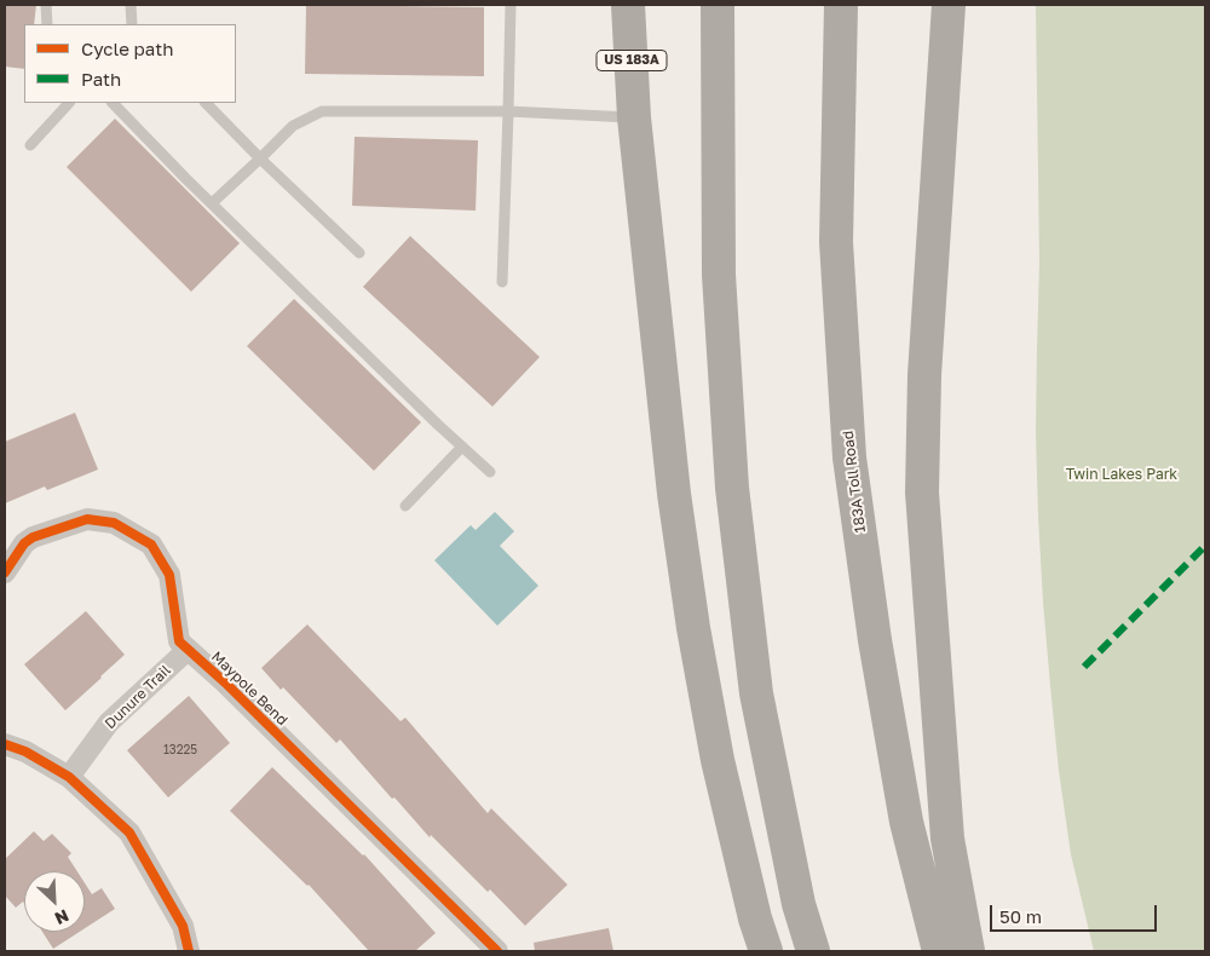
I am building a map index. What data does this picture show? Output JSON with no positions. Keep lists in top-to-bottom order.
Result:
{
  "streets": {
    "highway": ["US 183A", "183A Toll Road"],
    "street": ["Maypole Bend", "Dunure Trail"]
  },
  "crossings": [
    ["Maypole Bend", "Dunure Trail"]
  ],
  "parks": ["Twin Lakes Park"],
  "house_numbers": ["13225"],
  "legend": ["Cycle path", "Path"],
  "scale_bar": "50 m",
  "north": "bottom right"
}
